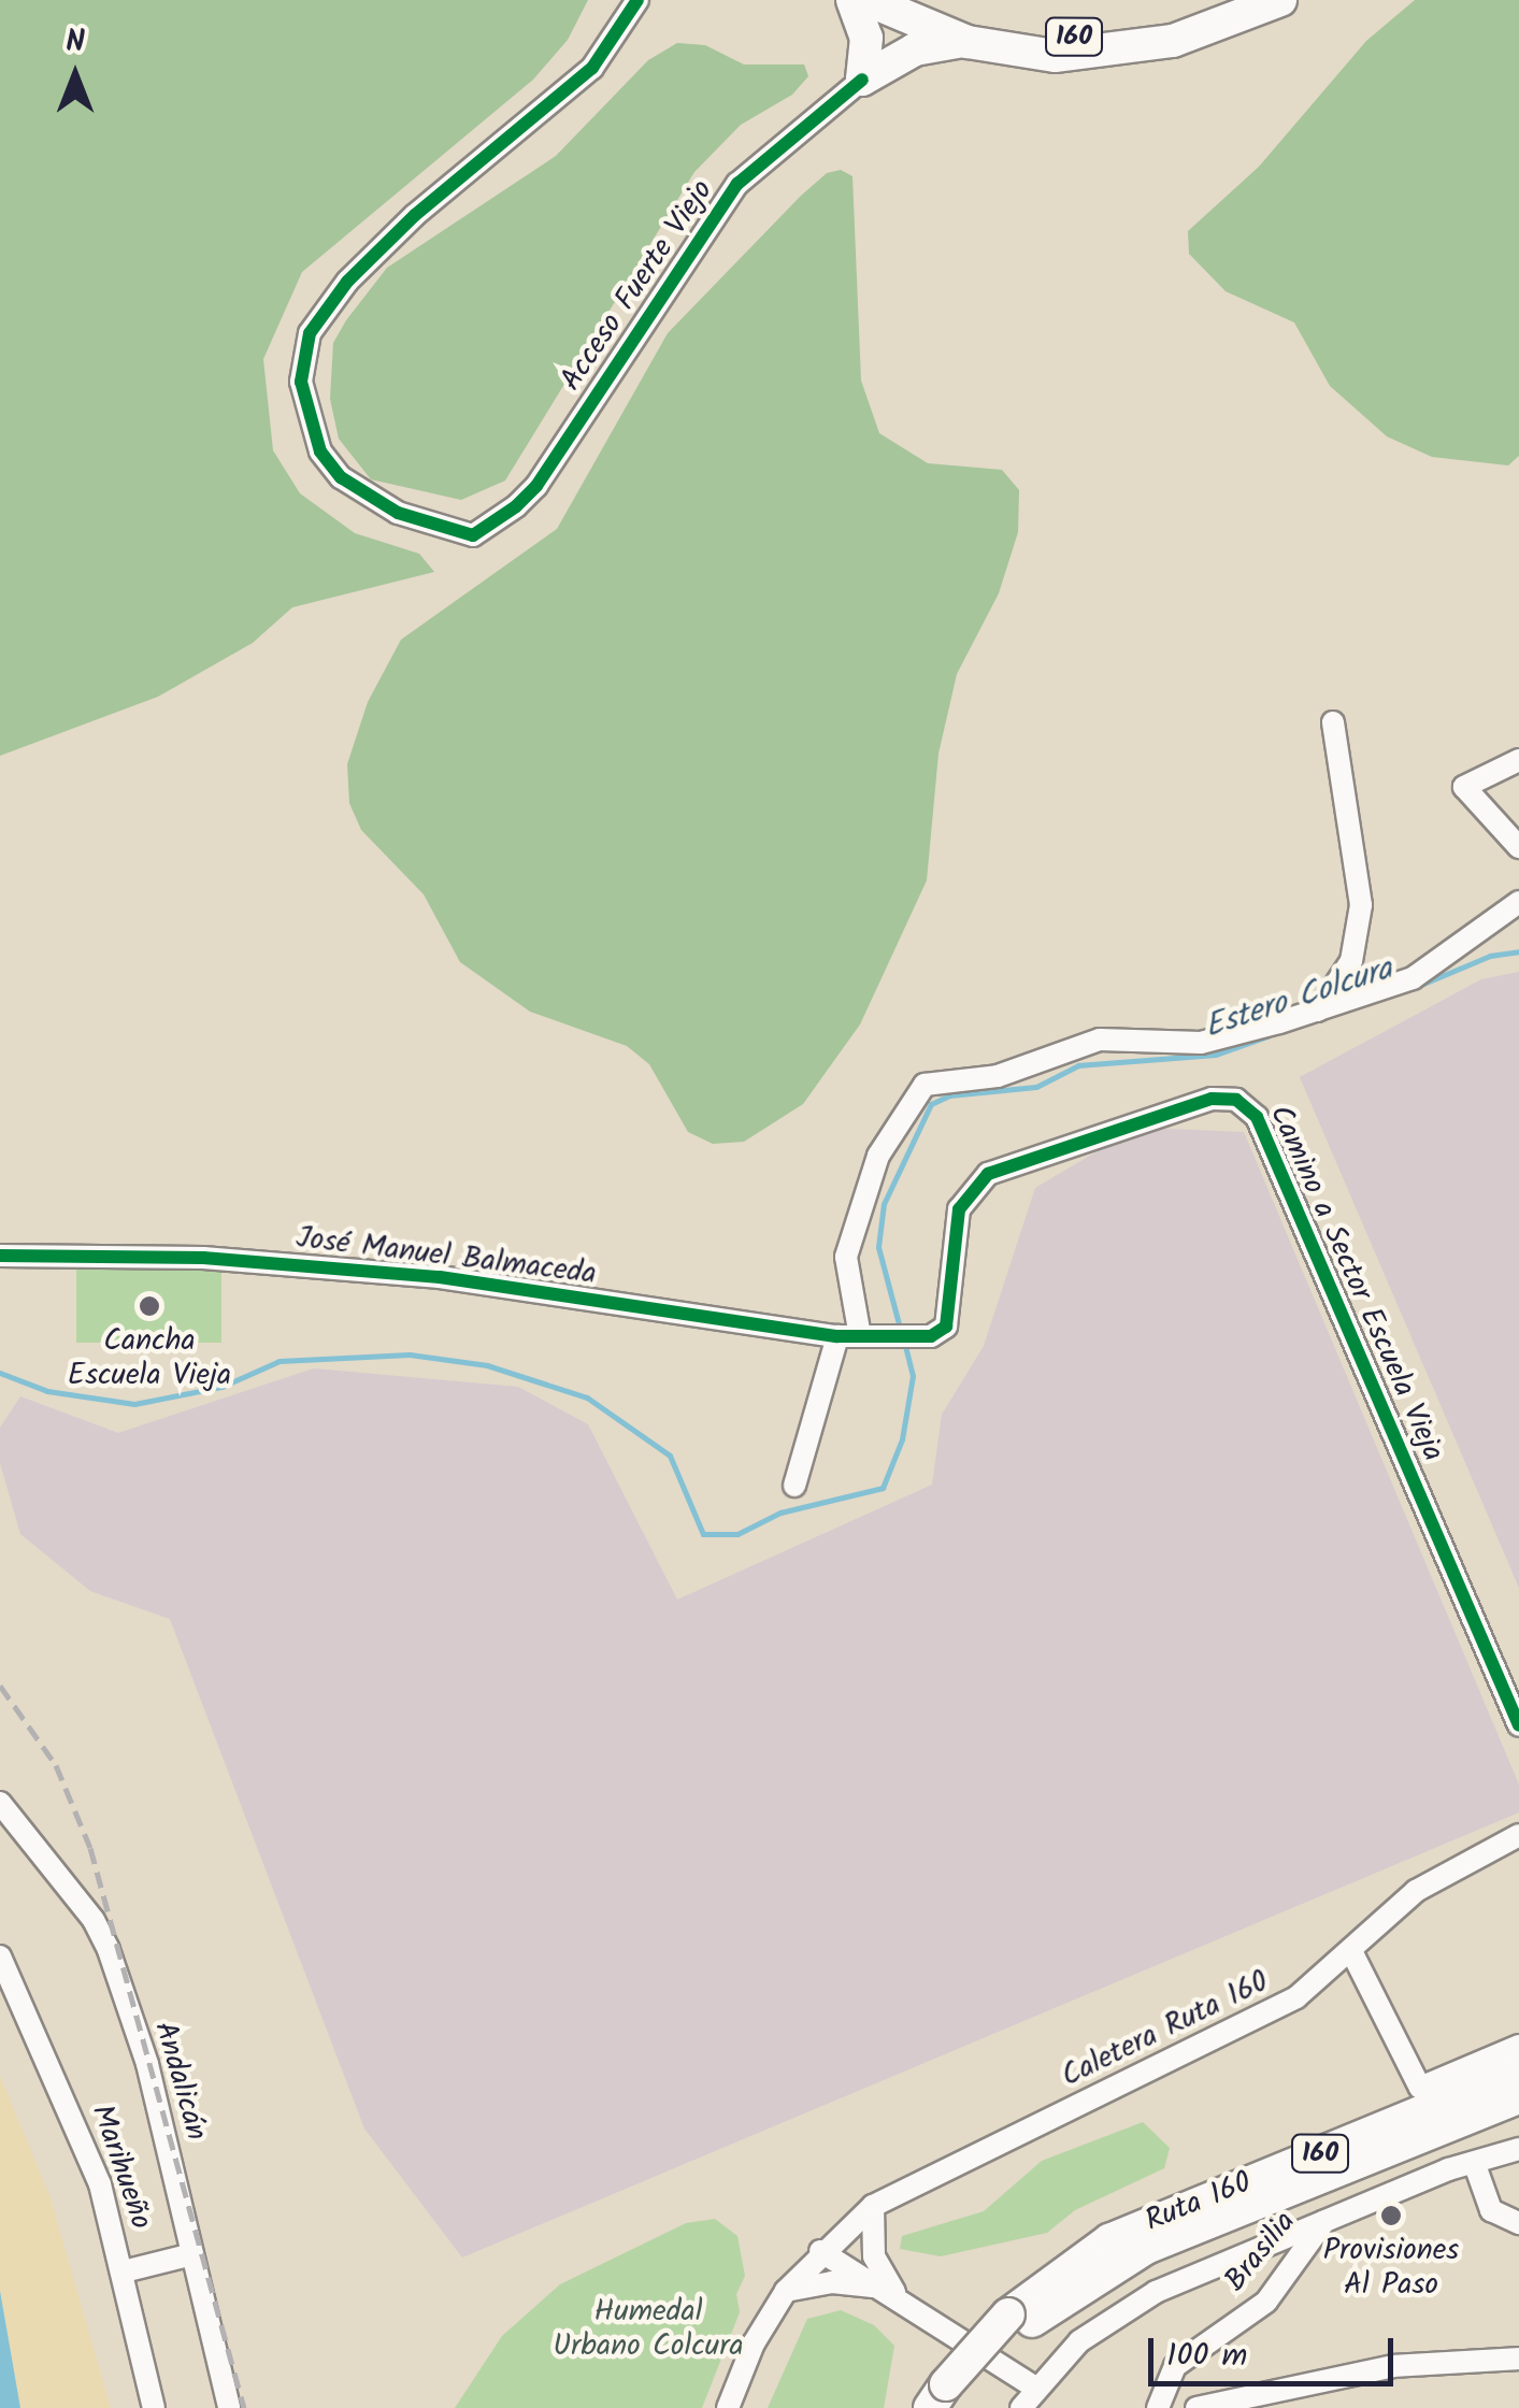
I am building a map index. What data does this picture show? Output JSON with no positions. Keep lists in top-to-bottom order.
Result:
{
  "streets": {
    "highway": ["160", "Ruta 160"],
    "street": [
      "Acceso Fuerte Viejo",
      "José Manuel Balmaceda",
      "Camino a Sector Escuela Vieja",
      "Caletera Ruta 160",
      "Andalicán",
      "Marihueño",
      "Brasilia"
    ]
  },
  "crossings": [
    ["José Manuel Balmaceda", "Camino a Sector Escuela Vieja"]
  ],
  "water": ["Estero Colcura"],
  "parks": ["Humedal Urbano Colcura"],
  "places": ["Cancha Escuela Vieja", "Provisiones Al Paso"],
  "scale_bar": "100 m",
  "north": "top"
}
